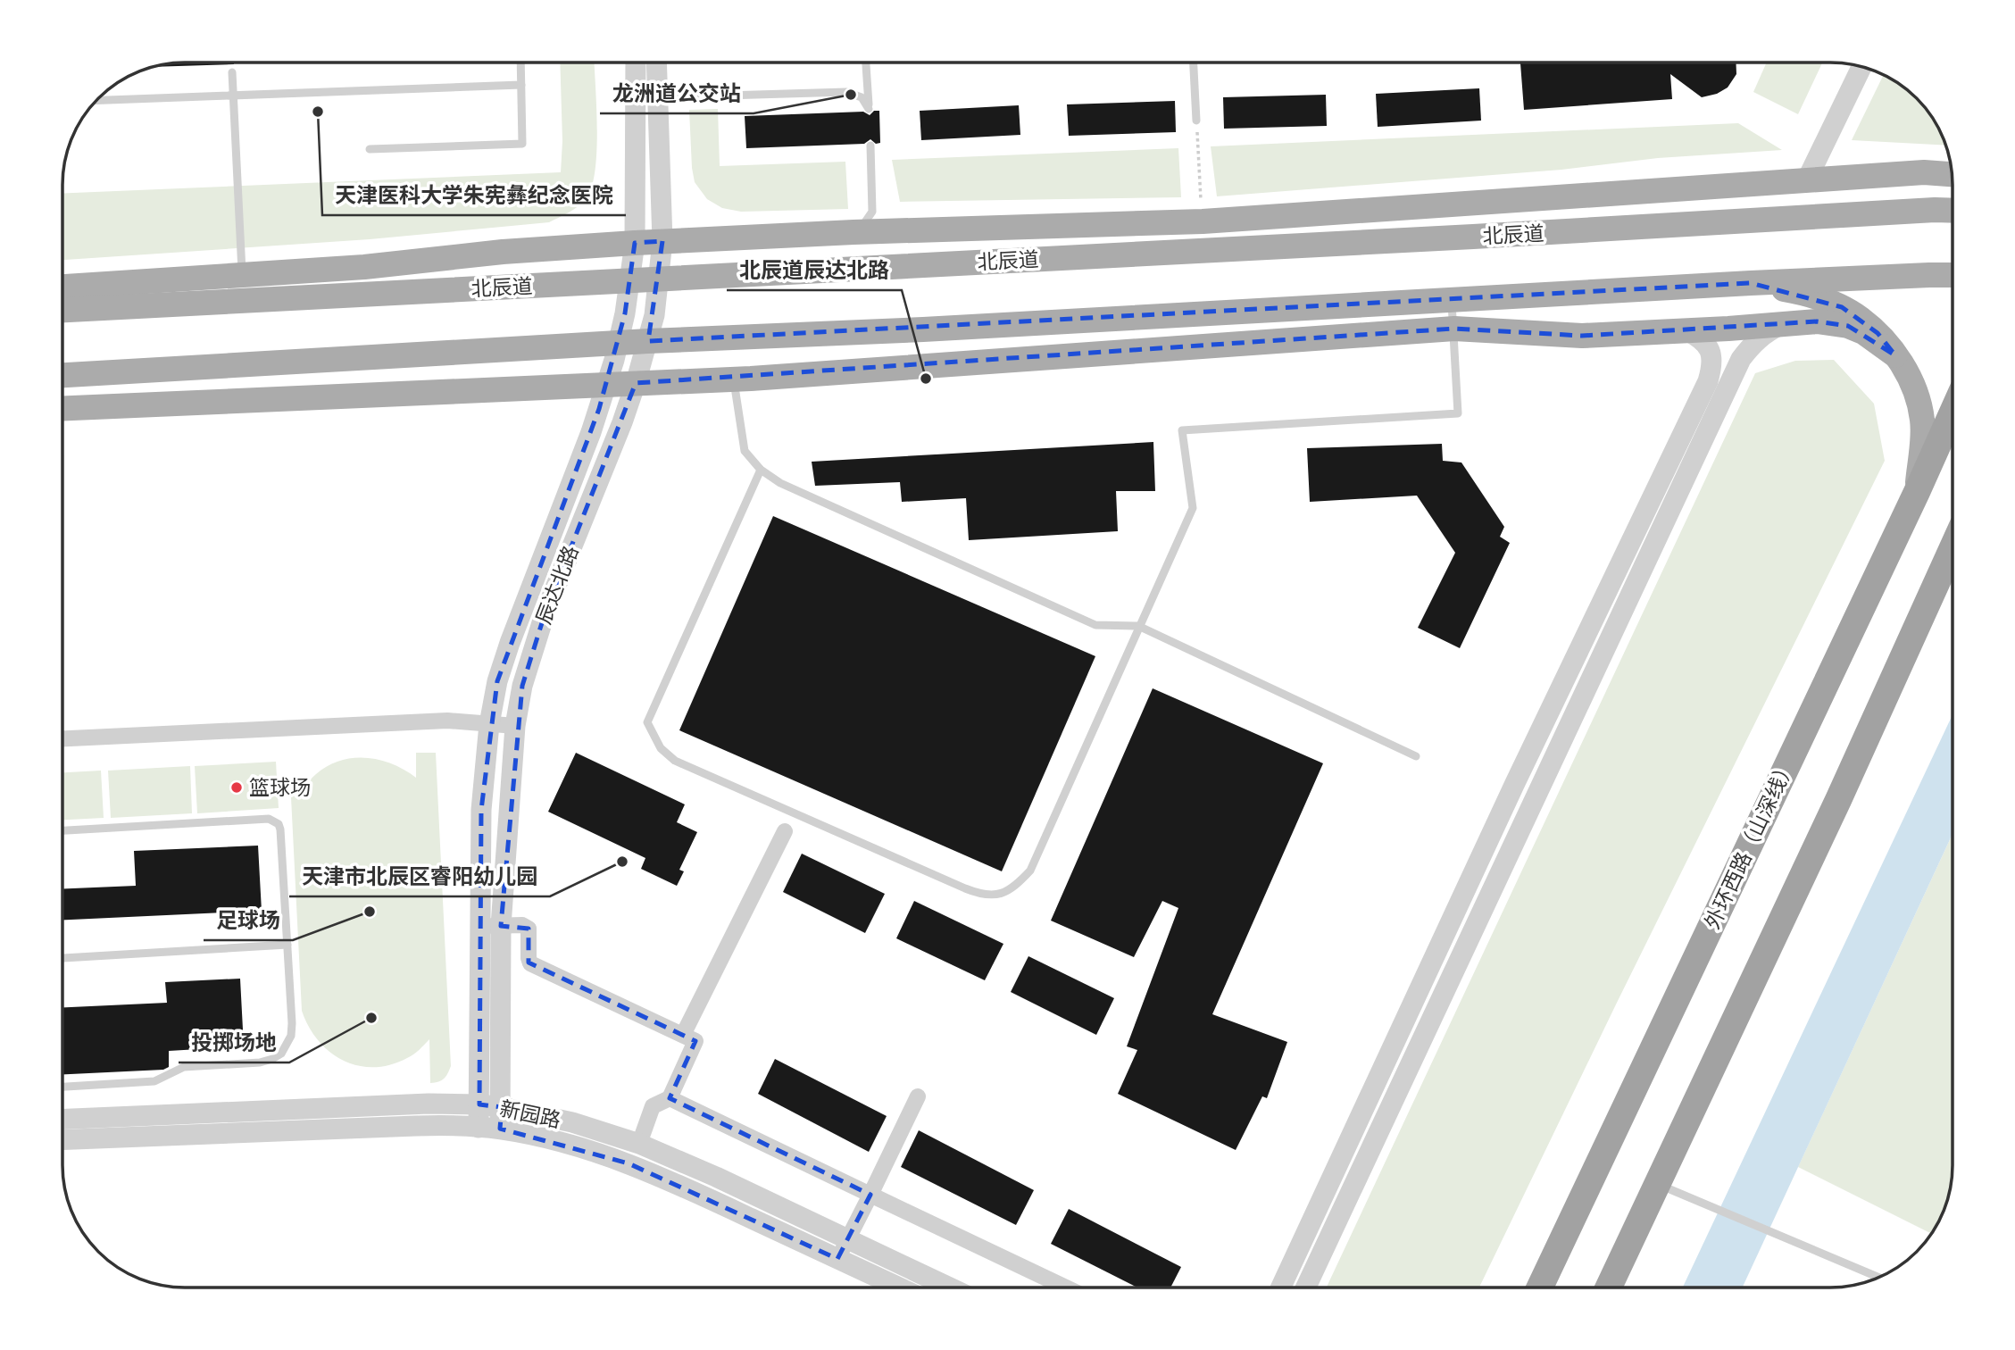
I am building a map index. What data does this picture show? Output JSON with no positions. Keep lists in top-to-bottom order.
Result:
{
  "streets": {
    "highway": ["外环西路（山深线）"],
    "main road": ["北辰道"],
    "street": ["辰达北路", "新园路"]
  },
  "crossings": [
    ["北辰道", "辰达北路"],
    ["辰达北路", "新园路"]
  ],
  "places": [
    "龙洲道公交站",
    "天津医科大学朱宪彝纪念医院",
    "北辰道辰达北路",
    "篮球场",
    "天津市北辰区睿阳幼儿园",
    "足球场",
    "投掷场地"
  ]
}
